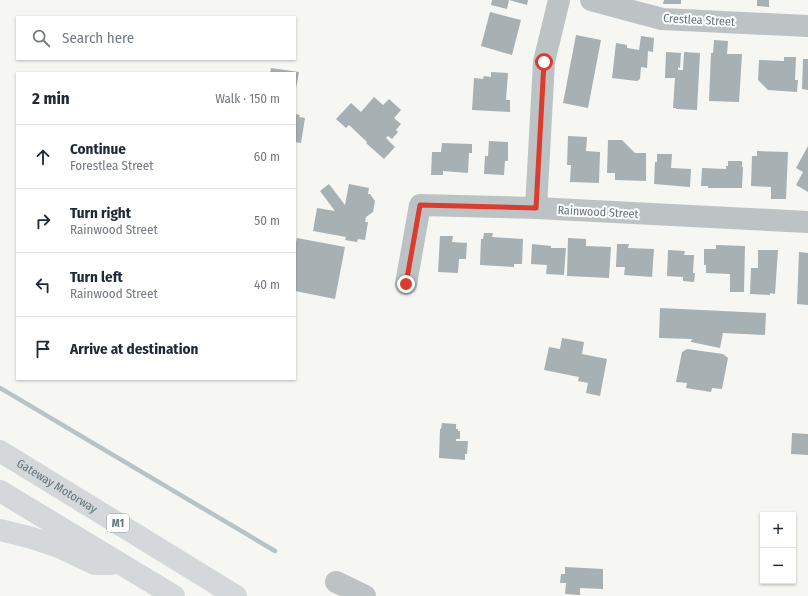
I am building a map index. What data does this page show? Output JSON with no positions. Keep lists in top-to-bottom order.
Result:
{
  "streets": {
    "highway": ["Gateway Motorway", "M1"],
    "street": ["Crestlea Street", "Rainwood Street"]
  },
  "page": {
    "search": "Search here",
    "heading": ["2 min", "Walk · 150 m"],
    "list": [
      ["Continue", "Forestlea Street", "60 m"],
      ["Turn right", "Rainwood Street", "50 m"],
      ["Turn left", "Rainwood Street", "40 m"],
      "Arrive at destination"
    ],
    "map_buttons": ["+", "−"]
  }
}
